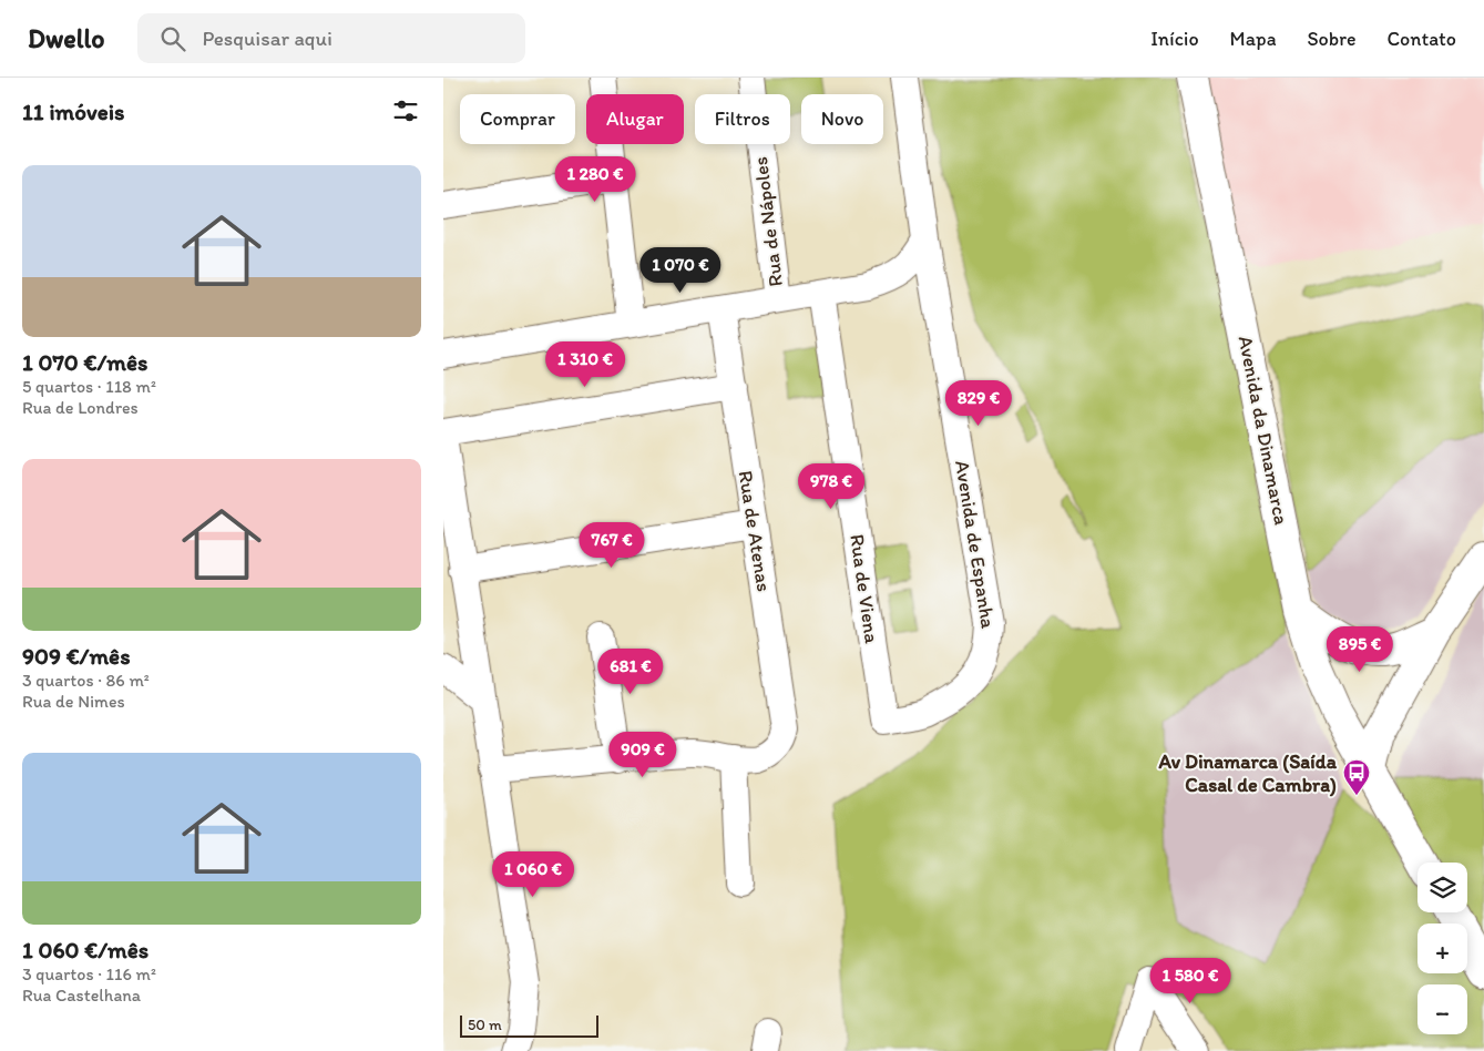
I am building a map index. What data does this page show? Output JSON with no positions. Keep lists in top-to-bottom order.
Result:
{
  "streets": {
    "main road": ["Avenida da Dinamarca"],
    "street": [
      "Rua de Nápoles",
      "Rua de Atenas",
      "Avenida de Espanha",
      "Rua de Viena"
    ]
  },
  "crossings": [
    ["Avenida de Espanha", "Rua de Viena"]
  ],
  "places": {
    "bus stop": ["Av Dinamarca (Saída Casal de Cambra)"]
  },
  "scale_bar": "50 m",
  "page": {
    "header": "Dwello",
    "search": "Pesquisar aqui",
    "nav": [
      "Início",
      "Mapa",
      "Sobre",
      "Contato"
    ],
    "heading": "11 imóveis",
    "chip": [
      "Comprar",
      "Alugar",
      "Filtros",
      "Novo"
    ],
    "list": [
      {
        "name": "1 070 €/mês",
        "note": "5 quartos · 118 m² · Rua de Londres"
      },
      {
        "name": "909 €/mês",
        "note": "3 quartos · 86 m² · Rua de Nimes"
      },
      {
        "name": "1 060 €/mês",
        "note": "3 quartos · 116 m² · Rua Castelhana"
      }
    ],
    "price": [
      "1 280 €",
      "1 070 €",
      "1 310 €",
      "829 €",
      "978 €",
      "767 €",
      "895 €",
      "681 €",
      "909 €",
      "1 060 €",
      "1 580 €"
    ],
    "map_buttons": ["+", "−"],
    "scale": "50 m"
  }
}
